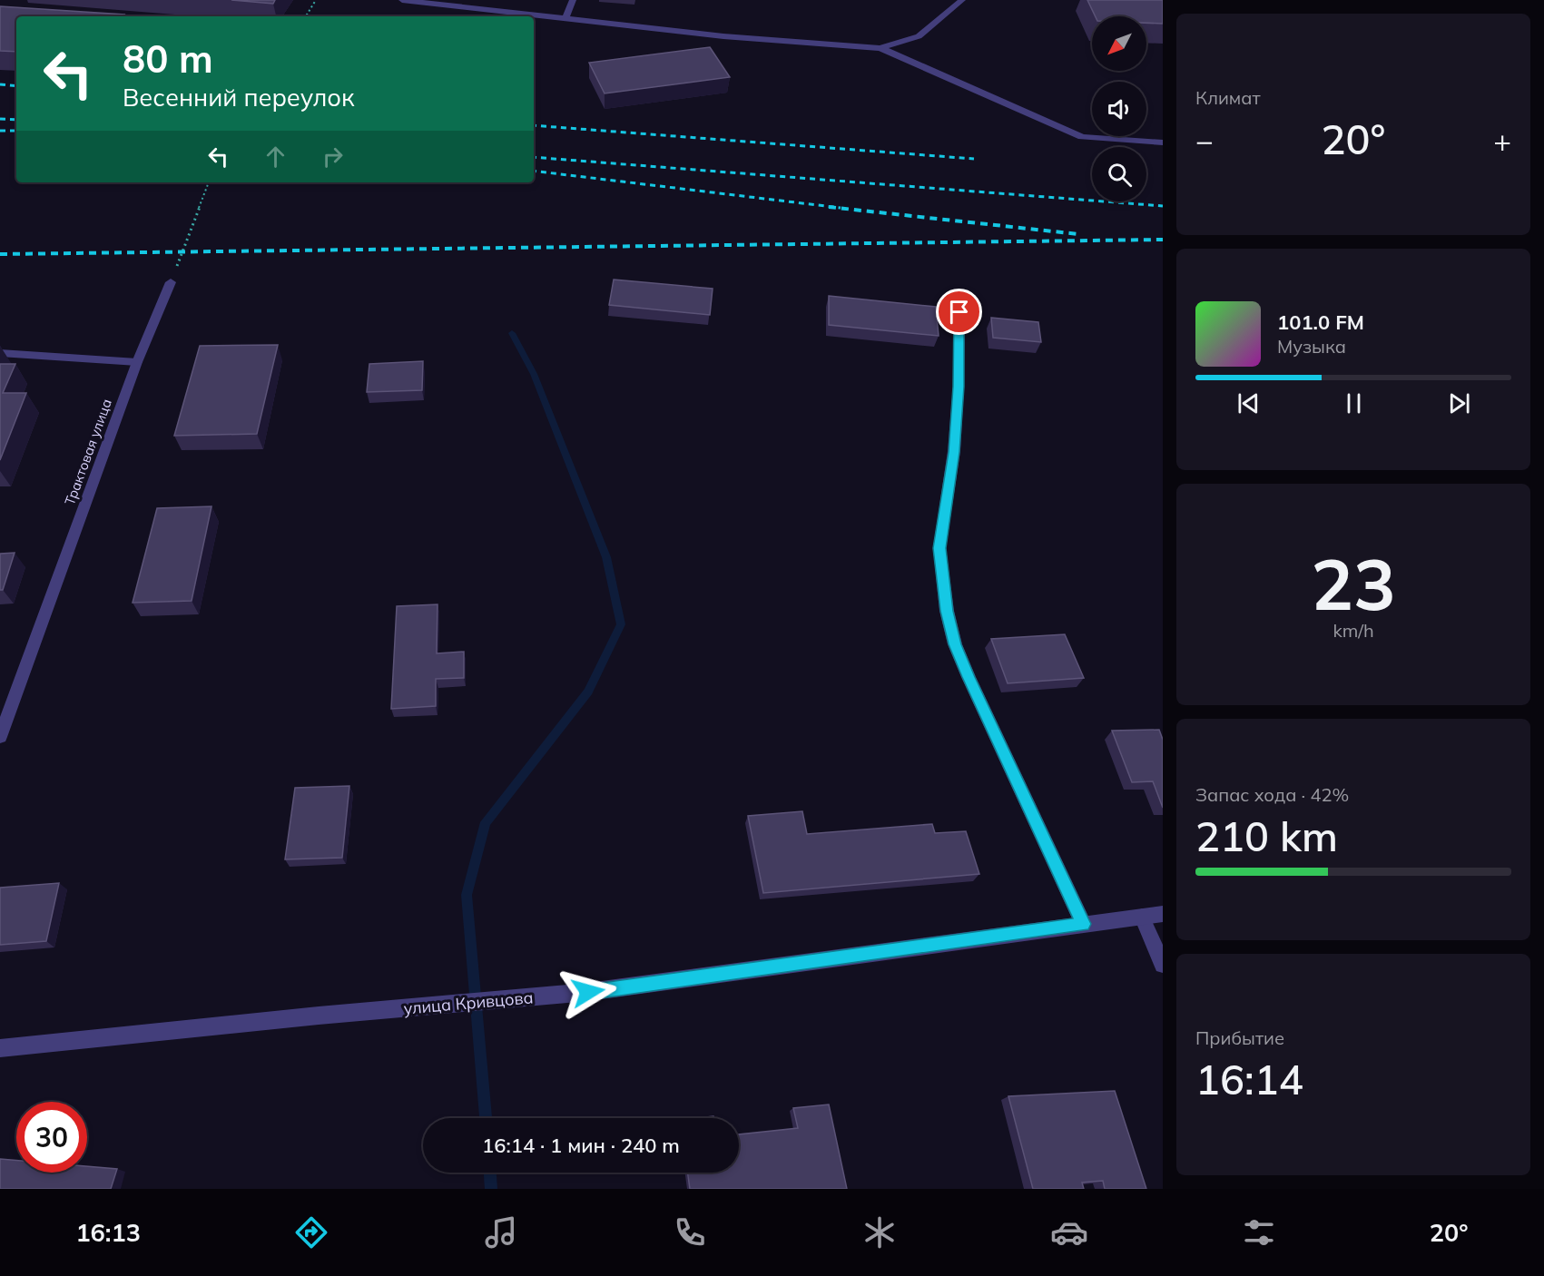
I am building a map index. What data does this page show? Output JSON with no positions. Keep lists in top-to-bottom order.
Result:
{
  "streets": {
    "street": ["Трактовая улица", "улица Кривцова"]
  },
  "north": "bottom left",
  "page": {
    "tile": [
      "Климат",
      ["23", "km/h"],
      ["Запас хода · 42%", "210 km"],
      ["Прибытие", "16:14"]
    ],
    "turn": ["80 m", "Весенний переулок"],
    "heat": ["−", "20°", "+"],
    "song": ["101.0 FM", "Музыка"],
    "limit": "30",
    "trip": "16:14 · 1 мин · 240 m",
    "tabs": ["16:13", "20°"]
  }
}
